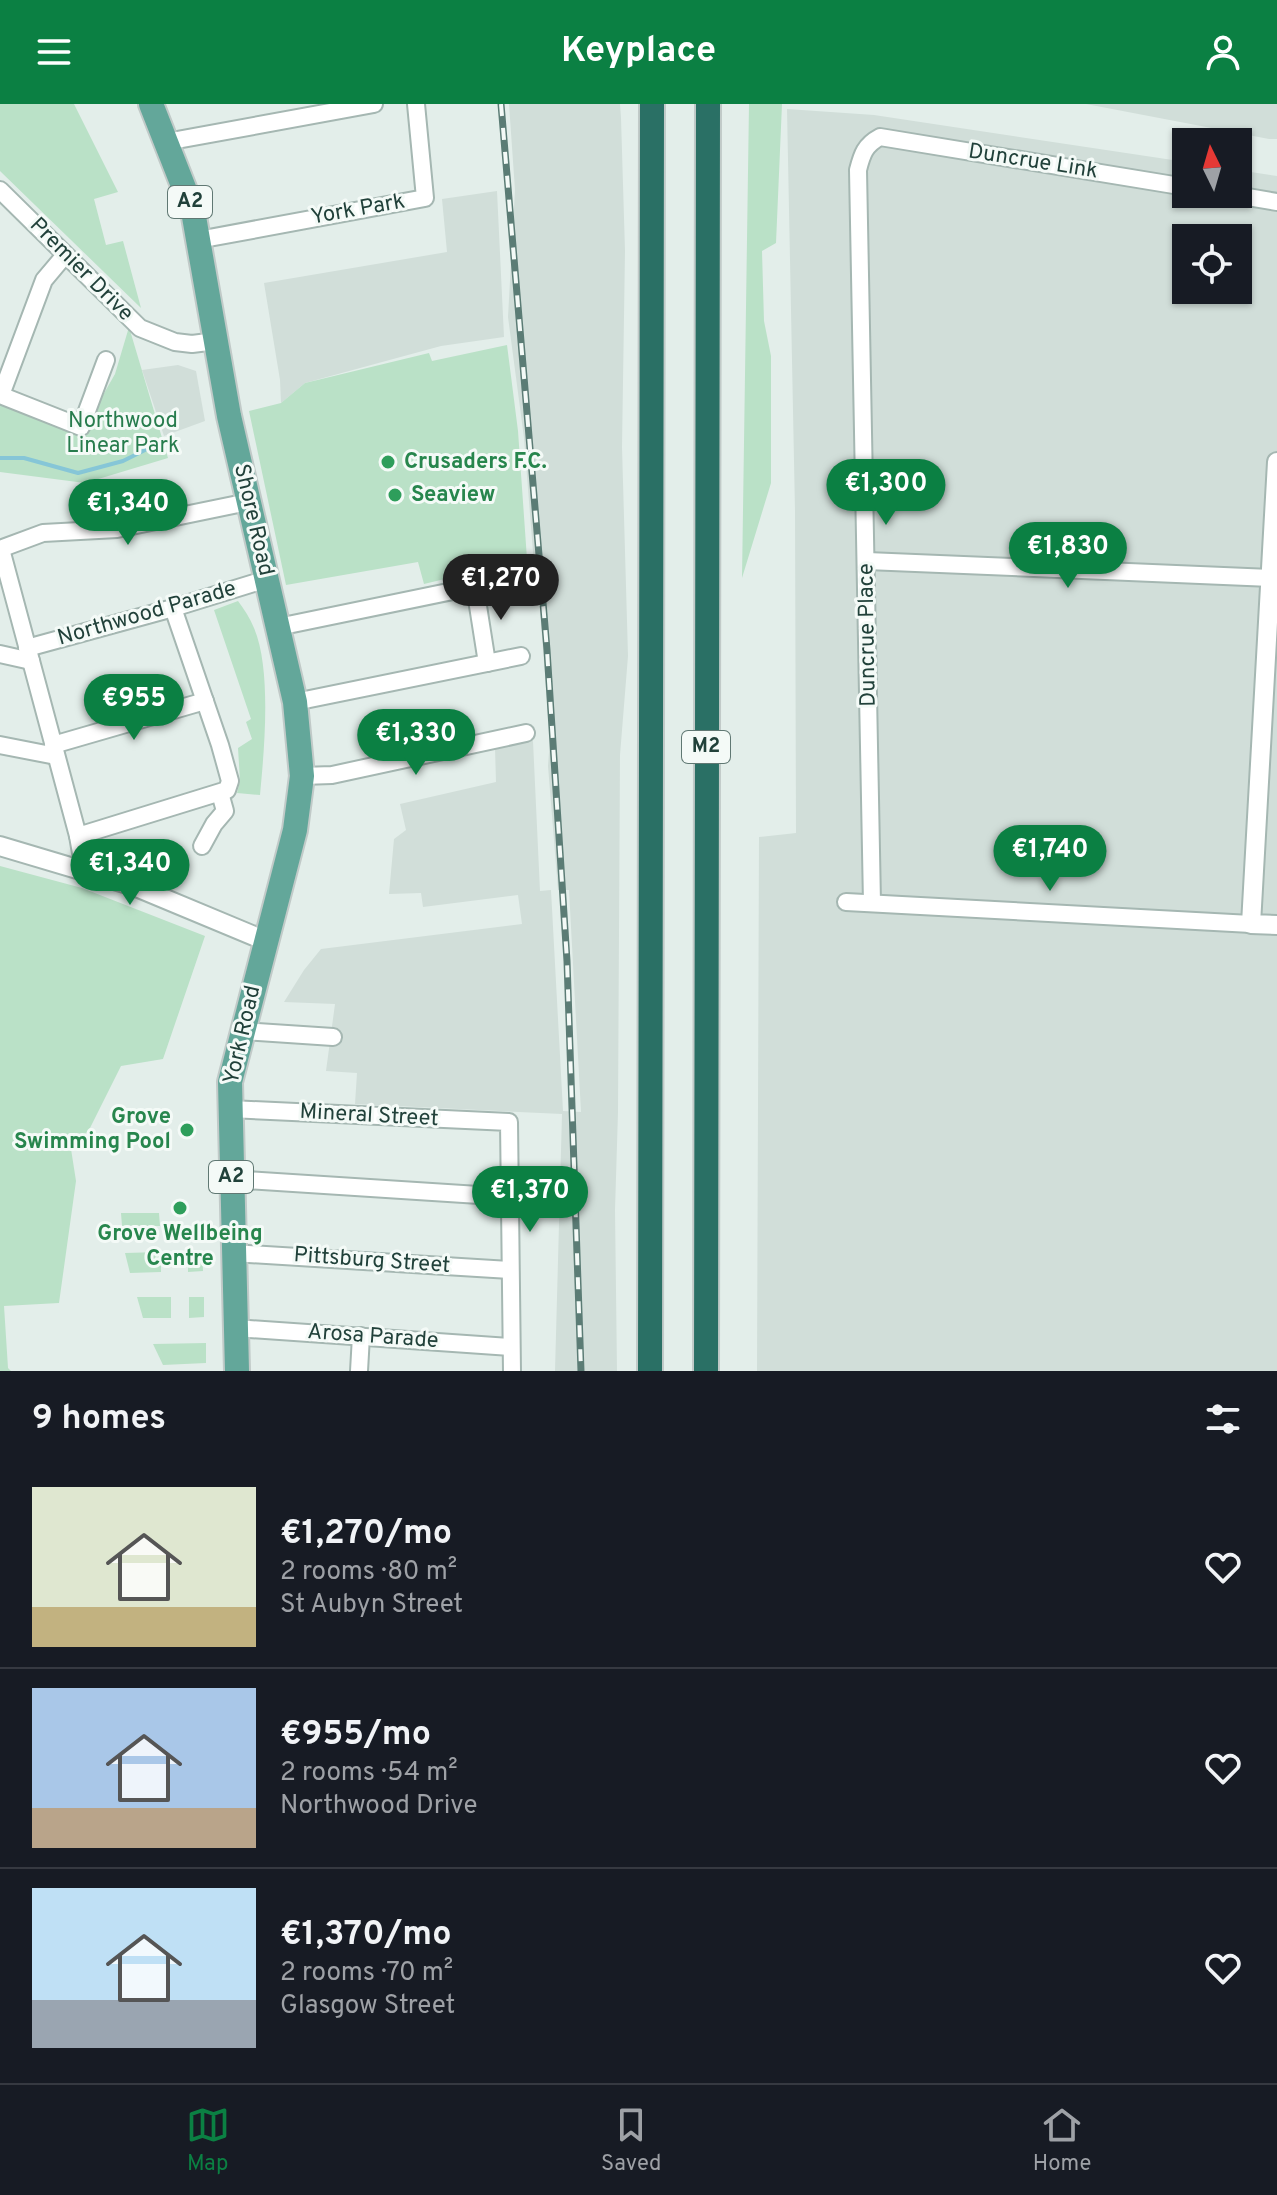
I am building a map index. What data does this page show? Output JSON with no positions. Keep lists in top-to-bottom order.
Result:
{
  "streets": {
    "highway": ["M2"],
    "main road": ["A2", "Shore Road", "York Road"],
    "street": [
      "Duncrue Link",
      "York Park",
      "Premier Drive",
      "Northwood Parade",
      "Duncrue Place",
      "Mineral Street",
      "Pittsburg Street",
      "Arosa Parade"
    ]
  },
  "crossings": [
    ["Duncrue Link", "Duncrue Place"],
    ["York Park", "Shore Road"],
    ["Premier Drive", "Shore Road"],
    ["Shore Road", "Northwood Parade"],
    ["Shore Road", "York Road"],
    ["York Road", "Mineral Street"],
    ["York Road", "Pittsburg Street"],
    ["York Road", "Arosa Parade"]
  ],
  "parks": ["Northwood Linear Park"],
  "places": [
    "Crusaders F.C.",
    "Seaview",
    "Grove Swimming Pool",
    "Grove Wellbeing Centre"
  ],
  "north": "top",
  "page": {
    "header": "Keyplace",
    "price": [
      "€1,300",
      "€1,340",
      "€1,830",
      "€1,270",
      "€955",
      "€1,330",
      "€1,740",
      "€1,340",
      "€1,370"
    ],
    "heading": "9 homes",
    "list": [
      {
        "name": "€1,270/mo",
        "note": "2 rooms · 80 m² · St Aubyn Street"
      },
      {
        "name": "€955/mo",
        "note": "2 rooms · 54 m² · Northwood Drive"
      },
      {
        "name": "€1,370/mo",
        "note": "2 rooms · 70 m² · Glasgow Street"
      }
    ],
    "tabs": ["Map", "Saved", "Home"]
  }
}
